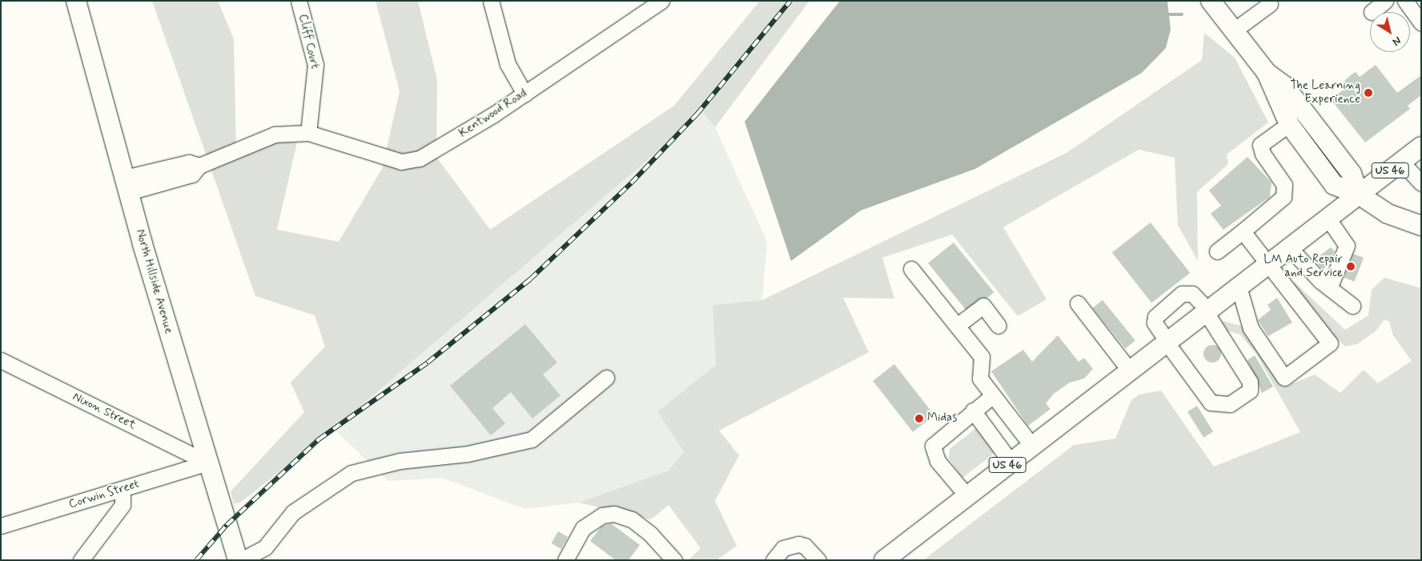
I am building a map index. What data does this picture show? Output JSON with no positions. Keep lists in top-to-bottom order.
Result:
{
  "streets": {
    "main road": ["US 46", "North Hillside Avenue"],
    "street": [
      "Cliff Court",
      "Kentwood Road",
      "Nixon Street",
      "Corwin Street"
    ]
  },
  "crossings": [
    ["Cliff Court", "Kentwood Road"],
    ["Kentwood Road", "North Hillside Avenue"],
    ["North Hillside Avenue", "Nixon Street"],
    ["North Hillside Avenue", "Corwin Street"],
    ["Nixon Street", "Corwin Street"]
  ],
  "places": ["The Learning Experience", "LM Auto Repair and Service", "Midas"],
  "north": "bottom right"
}
